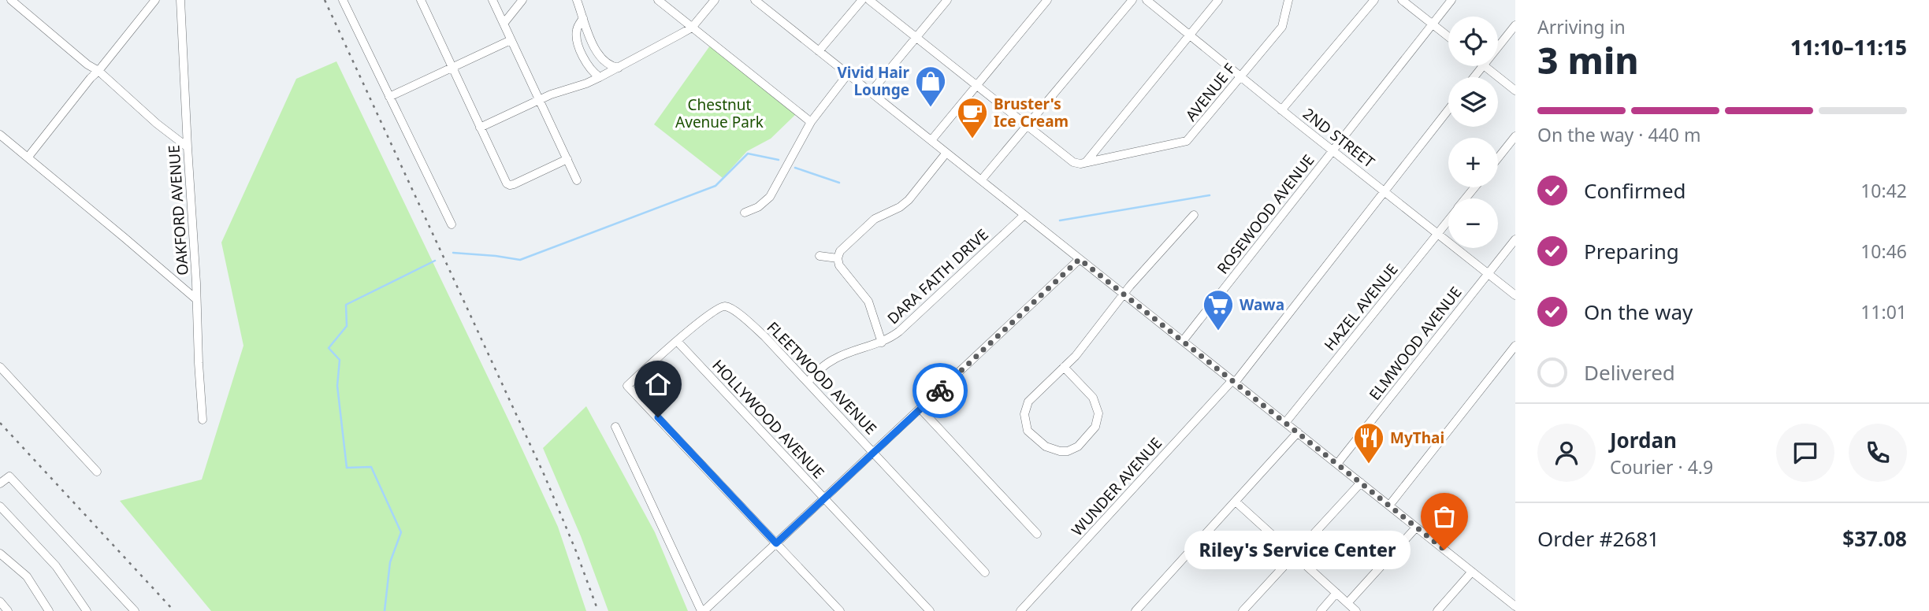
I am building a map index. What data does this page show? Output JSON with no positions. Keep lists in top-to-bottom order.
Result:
{
  "streets": {
    "street": [
      "AVENUE F",
      "2ND STREET",
      "OAKFORD AVENUE",
      "ROSEWOOD AVENUE",
      "DARA FAITH DRIVE",
      "HAZEL AVENUE",
      "ELMWOOD AVENUE",
      "FLEETWOOD AVENUE",
      "HOLLYWOOD AVENUE",
      "WUNDER AVENUE"
    ]
  },
  "crossings": [
    ["AVENUE F", "2ND STREET"],
    ["2ND STREET", "ROSEWOOD AVENUE"],
    ["2ND STREET", "HAZEL AVENUE"],
    ["2ND STREET", "ELMWOOD AVENUE"],
    ["2ND STREET", "WUNDER AVENUE"],
    ["DARA FAITH DRIVE", "FLEETWOOD AVENUE"],
    ["FLEETWOOD AVENUE", "HOLLYWOOD AVENUE"]
  ],
  "parks": ["Chestnut Avenue Park"],
  "places": {
    "shop": ["Vivid Hair Lounge"],
    "cafe": ["Bruster's Ice Cream"],
    "supermarket": ["Wawa"],
    "restaurant": ["MyThai"],
    "other": ["Riley's Service Center"]
  },
  "page": {
    "heading": ["3 min", "Arriving in", "11:10–11:15"],
    "panel": [
      "Jordan",
      "Courier · 4.9",
      "Order #2681",
      "$37.08"
    ],
    "map_buttons": ["+", "−"],
    "bar": "On the way · 440 m",
    "list": [
      ["Confirmed", "10:42"],
      ["Preparing", "10:46"],
      ["On the way", "11:01"],
      "Delivered"
    ],
    "bubble": "Riley's Service Center"
  }
}
